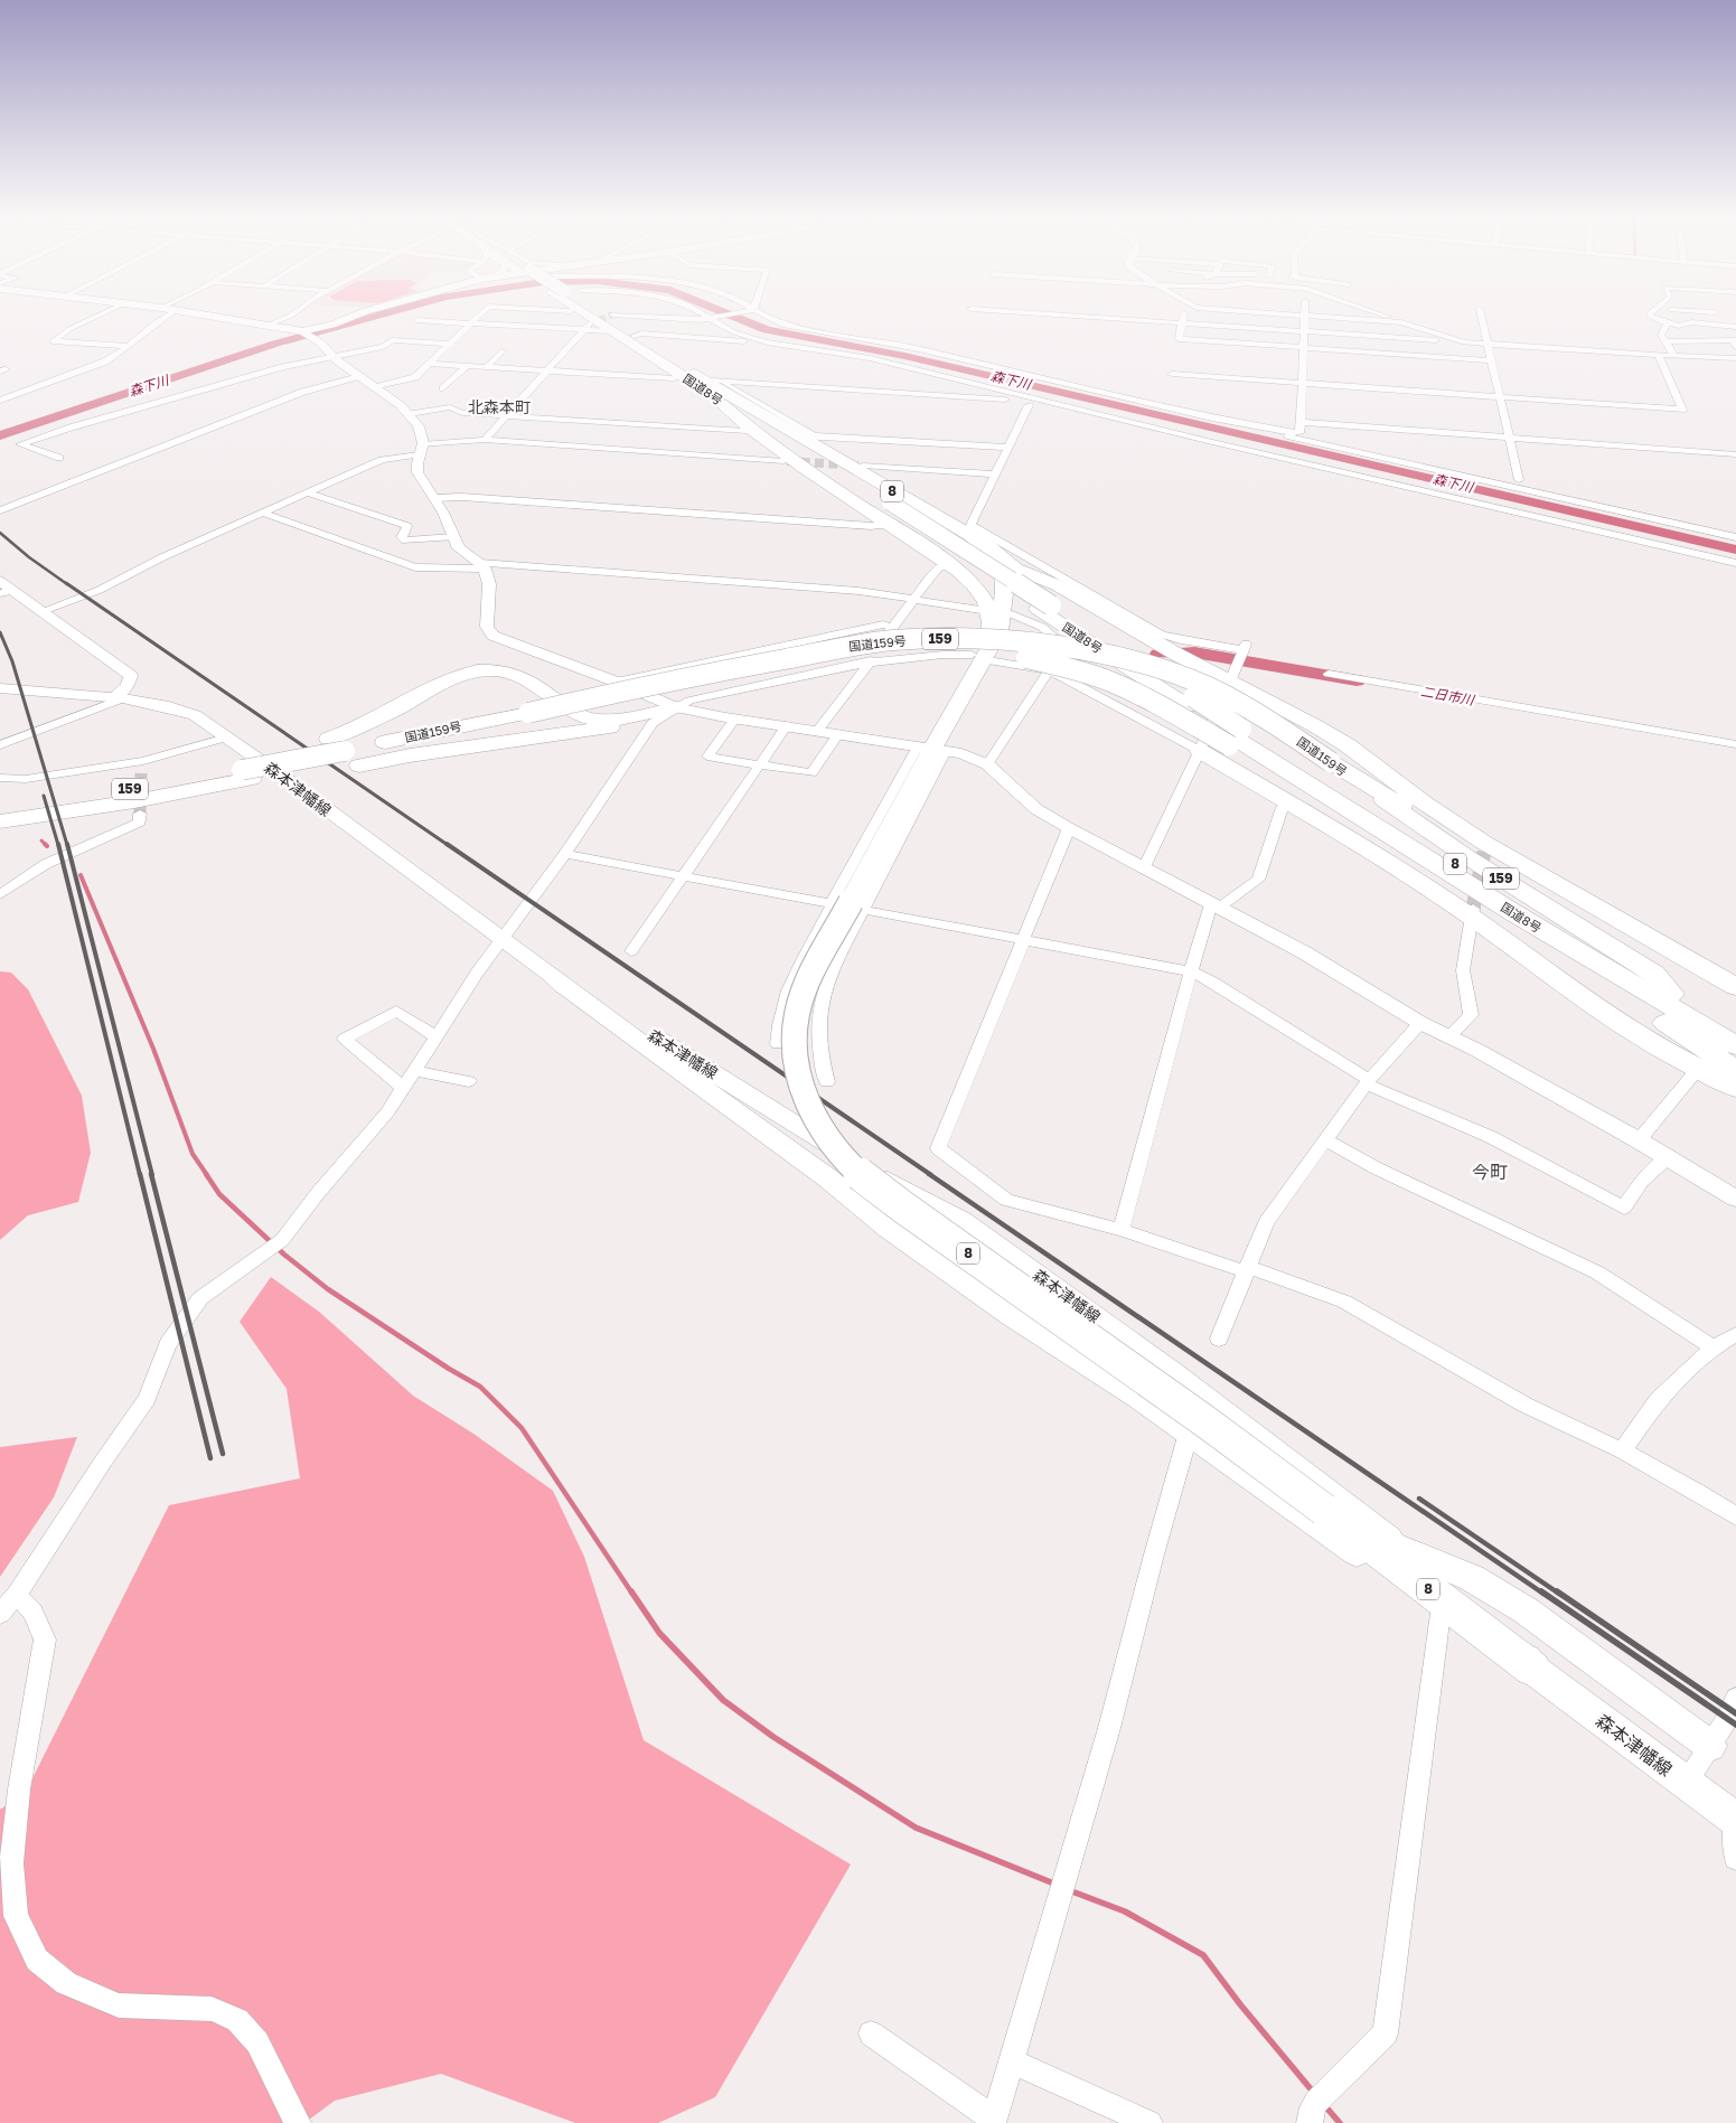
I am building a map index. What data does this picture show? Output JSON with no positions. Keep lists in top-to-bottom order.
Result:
{
  "streets": {
    "highway": [
      "国道8号",
      "8",
      "159",
      "国道159号"
    ],
    "main road": ["森本津幡線"]
  },
  "crossings": [
    ["国道8号", "8"],
    ["国道8号", "国道159号"],
    ["8", "森本津幡線"],
    ["159", "国道159号"]
  ],
  "districts": ["北森本町", "今町"],
  "water": ["森下川", "二日市川"]
}
